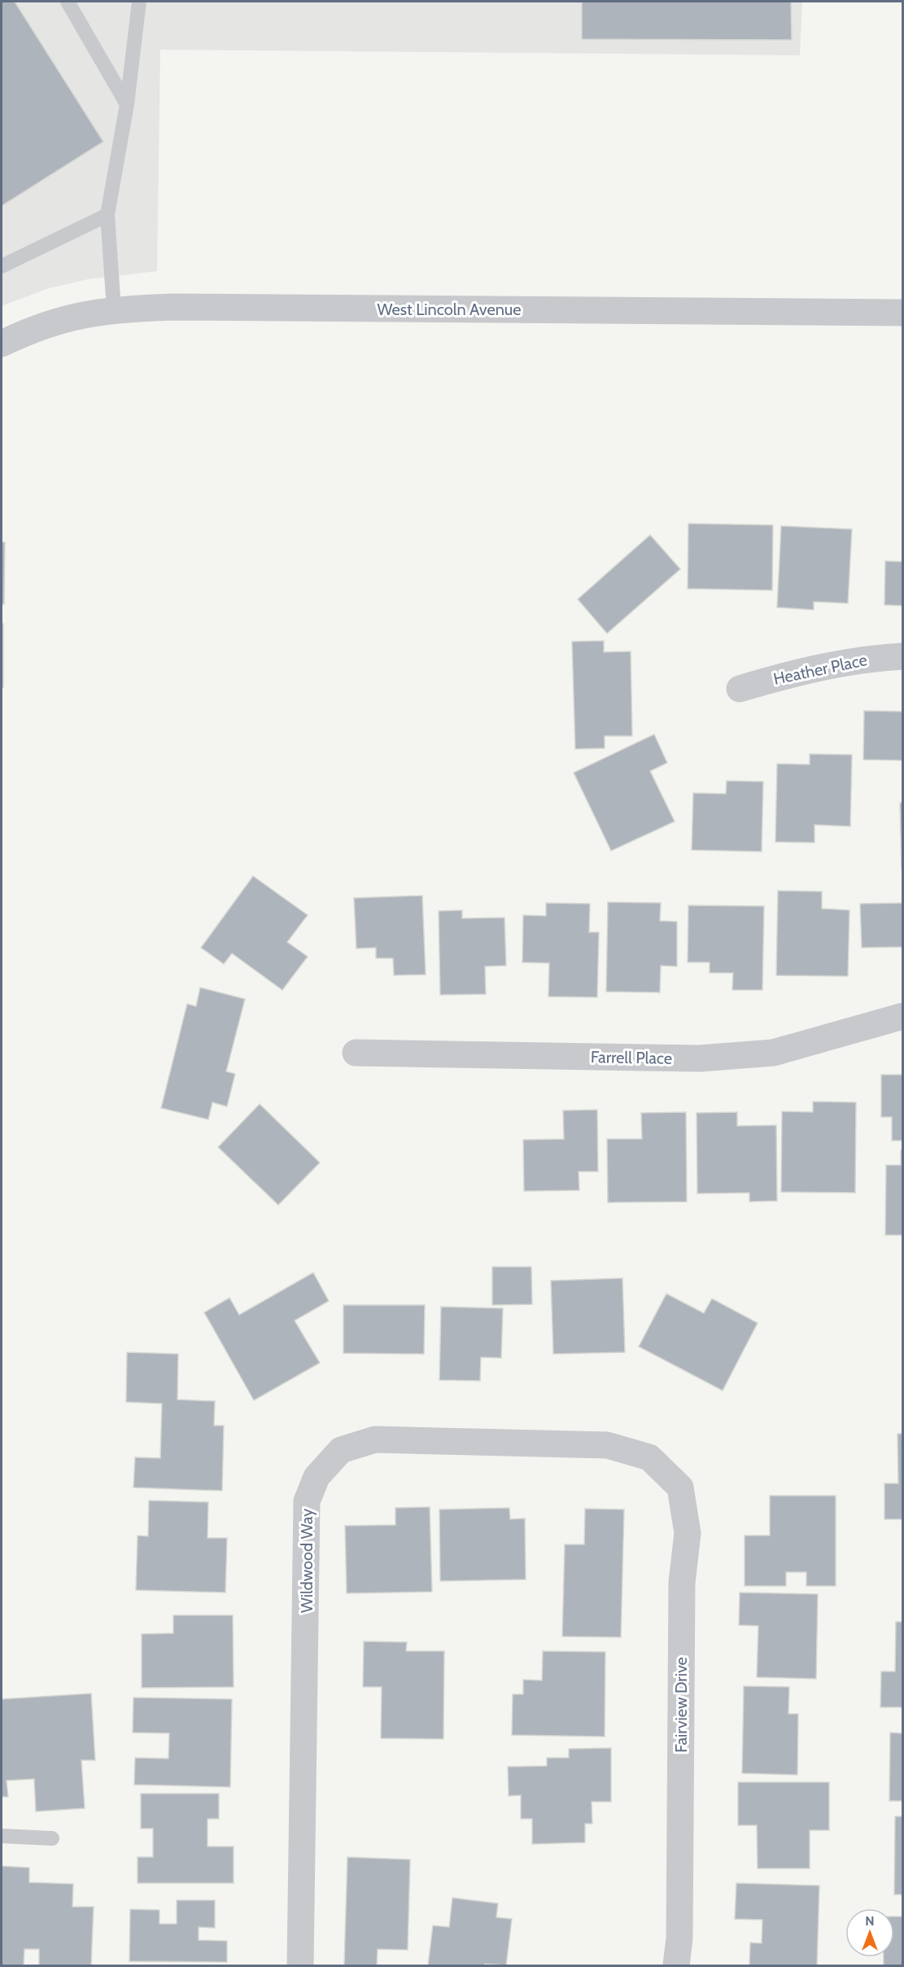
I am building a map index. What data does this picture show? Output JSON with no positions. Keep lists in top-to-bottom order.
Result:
{
  "streets": {
    "street": [
      "West Lincoln Avenue",
      "Heather Place",
      "Farrell Place",
      "Wildwood Way",
      "Fairview Drive"
    ]
  },
  "crossings": [
    ["Wildwood Way", "Fairview Drive"]
  ],
  "north": "top"
}
